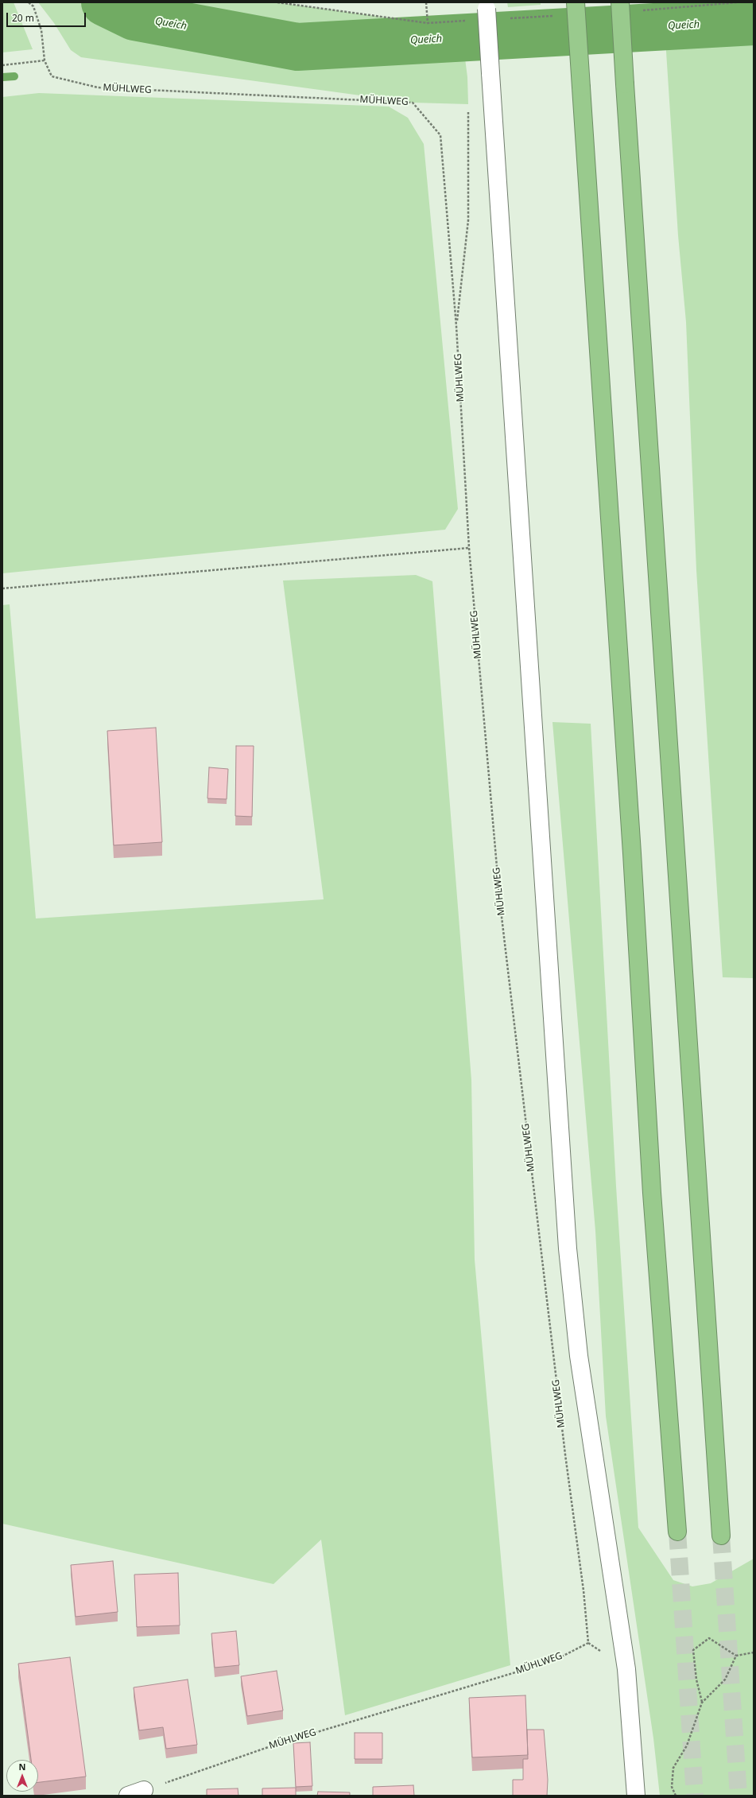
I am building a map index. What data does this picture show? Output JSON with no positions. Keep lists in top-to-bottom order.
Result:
{
  "streets": {
    "path": ["MÜHLWEG"]
  },
  "water": ["Queich"],
  "scale_bar": "20 m",
  "north": "top"
}
